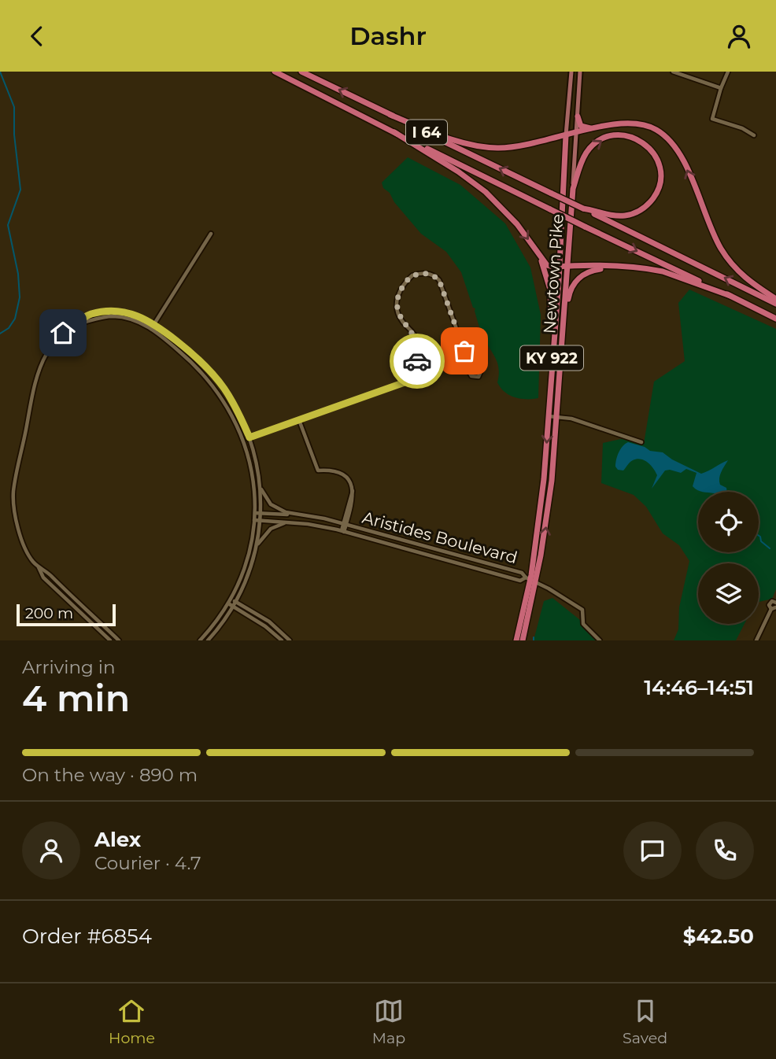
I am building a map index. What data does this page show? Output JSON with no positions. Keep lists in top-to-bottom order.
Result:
{
  "streets": {
    "highway": ["I 64", "Newtown Pike", "KY 922"],
    "street": ["Aristides Boulevard"]
  },
  "crossings": [
    ["Newtown Pike", "Aristides Boulevard"]
  ],
  "scale_bar": "200 m",
  "page": {
    "header": "Dashr",
    "scale": "200 m",
    "heading": ["4 min", "Arriving in", "14:46–14:51"],
    "panel": [
      "Alex",
      "Courier · 4.7",
      "Order #6854",
      "$42.50"
    ],
    "bar": "On the way · 890 m",
    "tabs": ["Home", "Map", "Saved"]
  }
}
